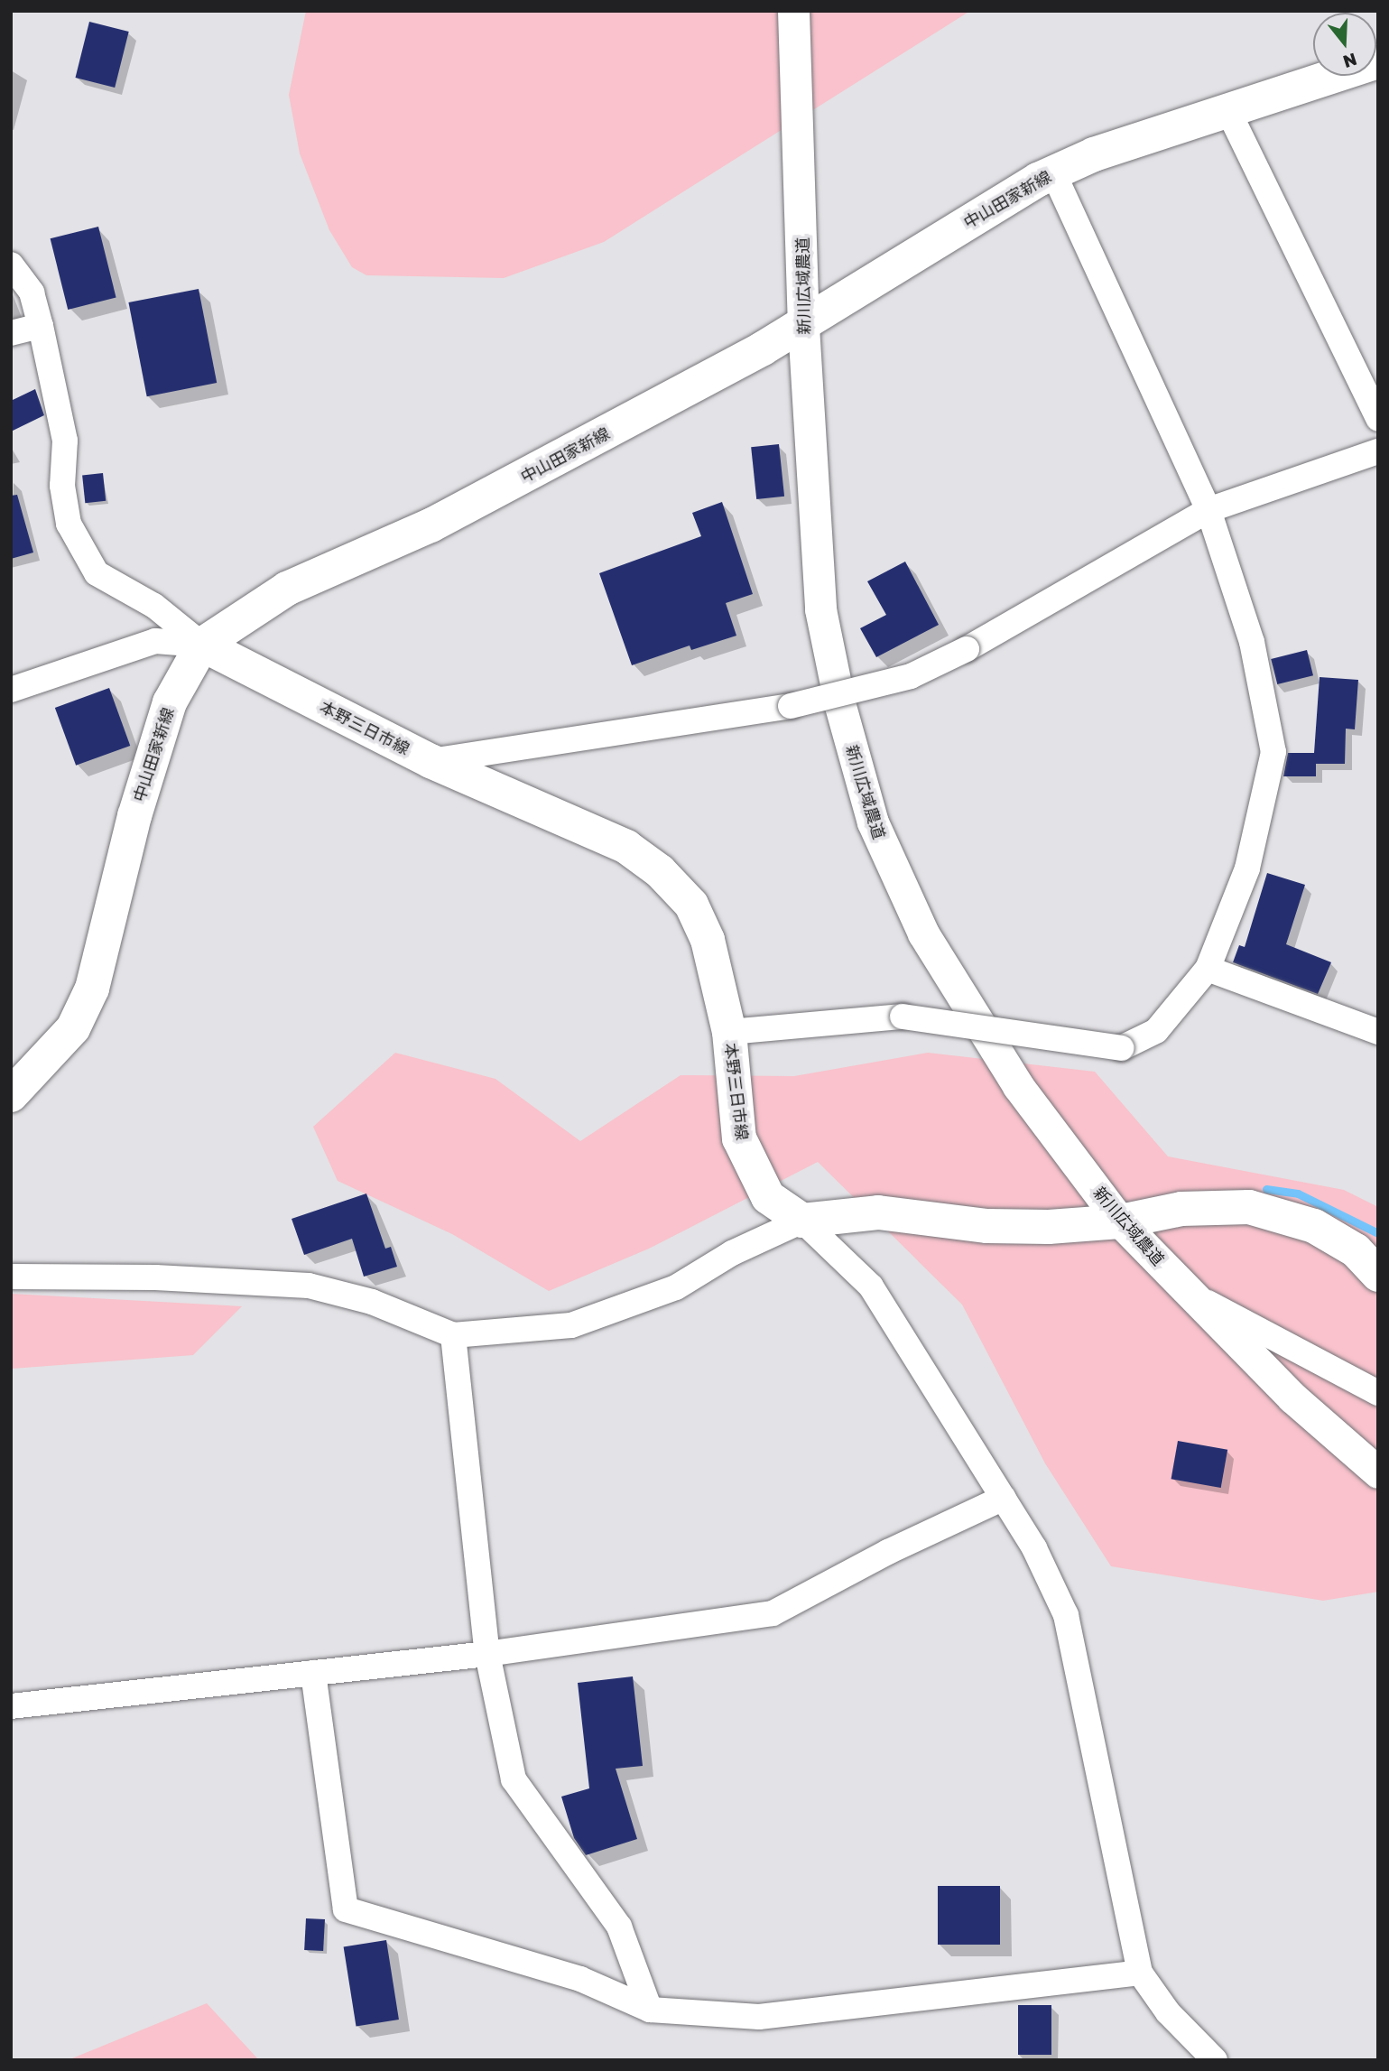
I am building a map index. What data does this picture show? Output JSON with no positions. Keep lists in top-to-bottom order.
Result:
{
  "streets": {
    "main road": ["中山田家新線", "本野三日市線"],
    "street": ["新川広域農道"]
  },
  "crossings": [
    ["中山田家新線", "新川広域農道"],
    ["中山田家新線", "本野三日市線"]
  ],
  "north": "bottom"
}
